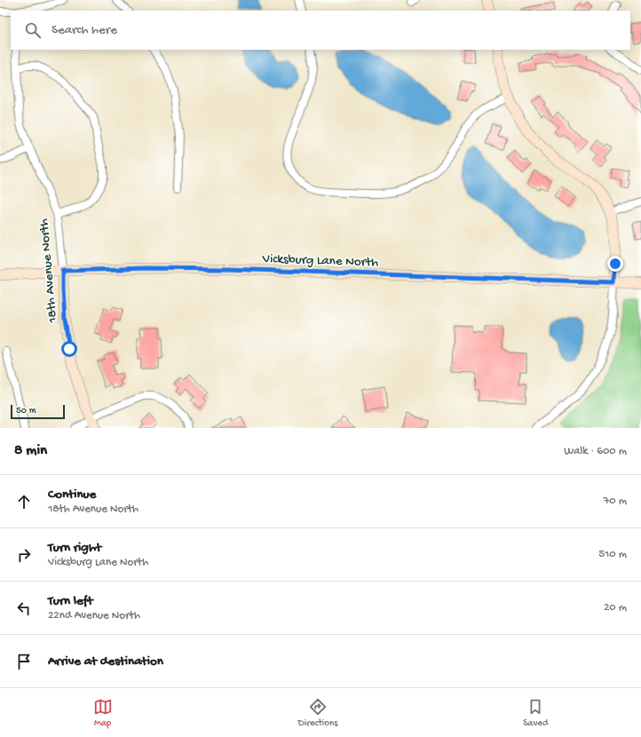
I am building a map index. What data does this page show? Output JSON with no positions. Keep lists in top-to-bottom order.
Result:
{
  "streets": {
    "main road": ["Vicksburg Lane North", "18th Avenue North"]
  },
  "crossings": [
    ["Vicksburg Lane North", "18th Avenue North"]
  ],
  "scale_bar": "50 m",
  "page": {
    "search": "Search here",
    "scale": "50 m",
    "heading": ["8 min", "Walk · 600 m"],
    "list": [
      ["Continue", "18th Avenue North", "70 m"],
      ["Turn right", "Vicksburg Lane North", "510 m"],
      ["Turn left", "22nd Avenue North", "20 m"],
      "Arrive at destination"
    ],
    "nav": ["Map", "Directions", "Saved"]
  }
}
